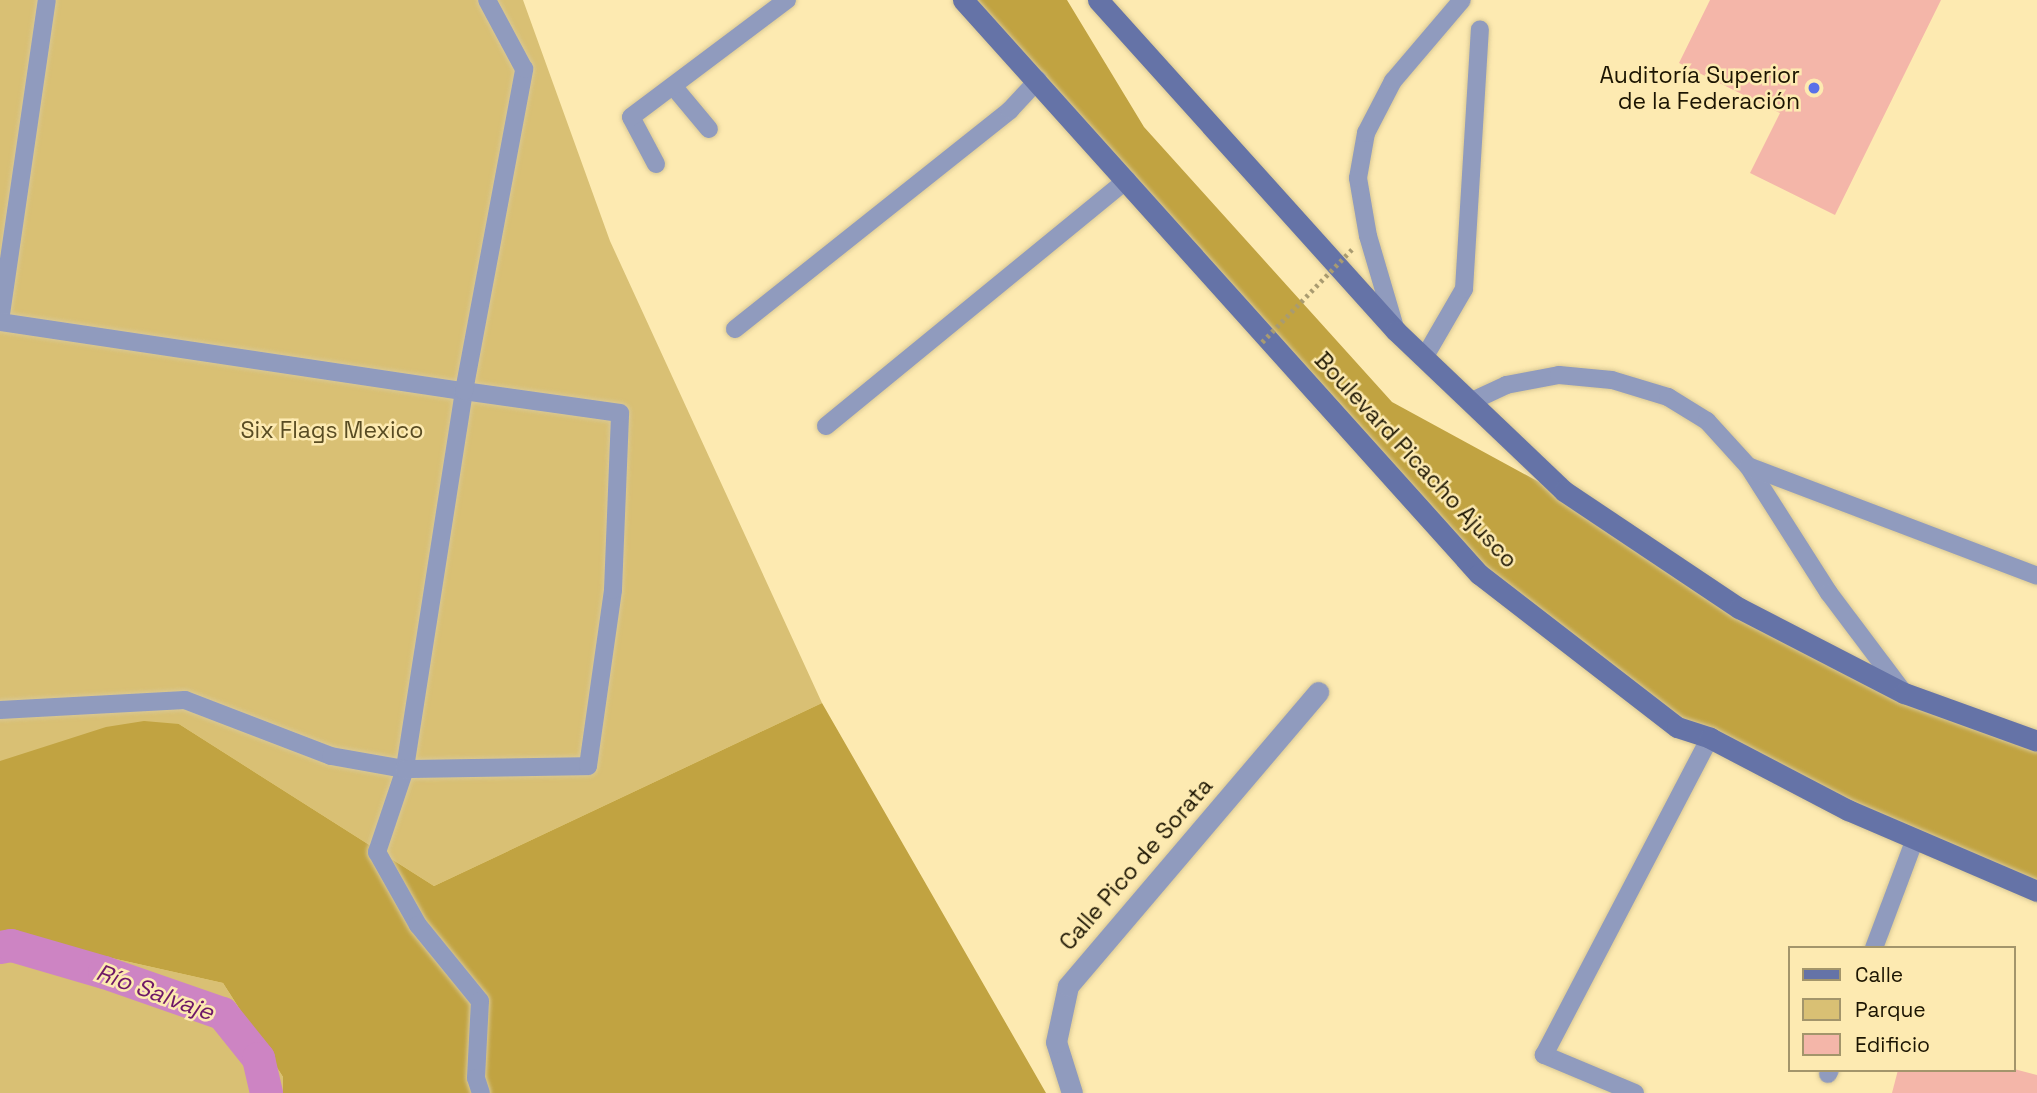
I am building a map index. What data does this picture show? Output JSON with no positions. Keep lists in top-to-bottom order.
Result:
{
  "streets": {
    "main road": ["Boulevard Picacho Ajusco"],
    "street": ["Calle Pico de Sorata"]
  },
  "water": ["Río Salvaje"],
  "parks": ["Six Flags Mexico"],
  "places": ["Auditoría Superior de la Federación"],
  "legend": ["Calle", "Parque", "Edificio"]
}
